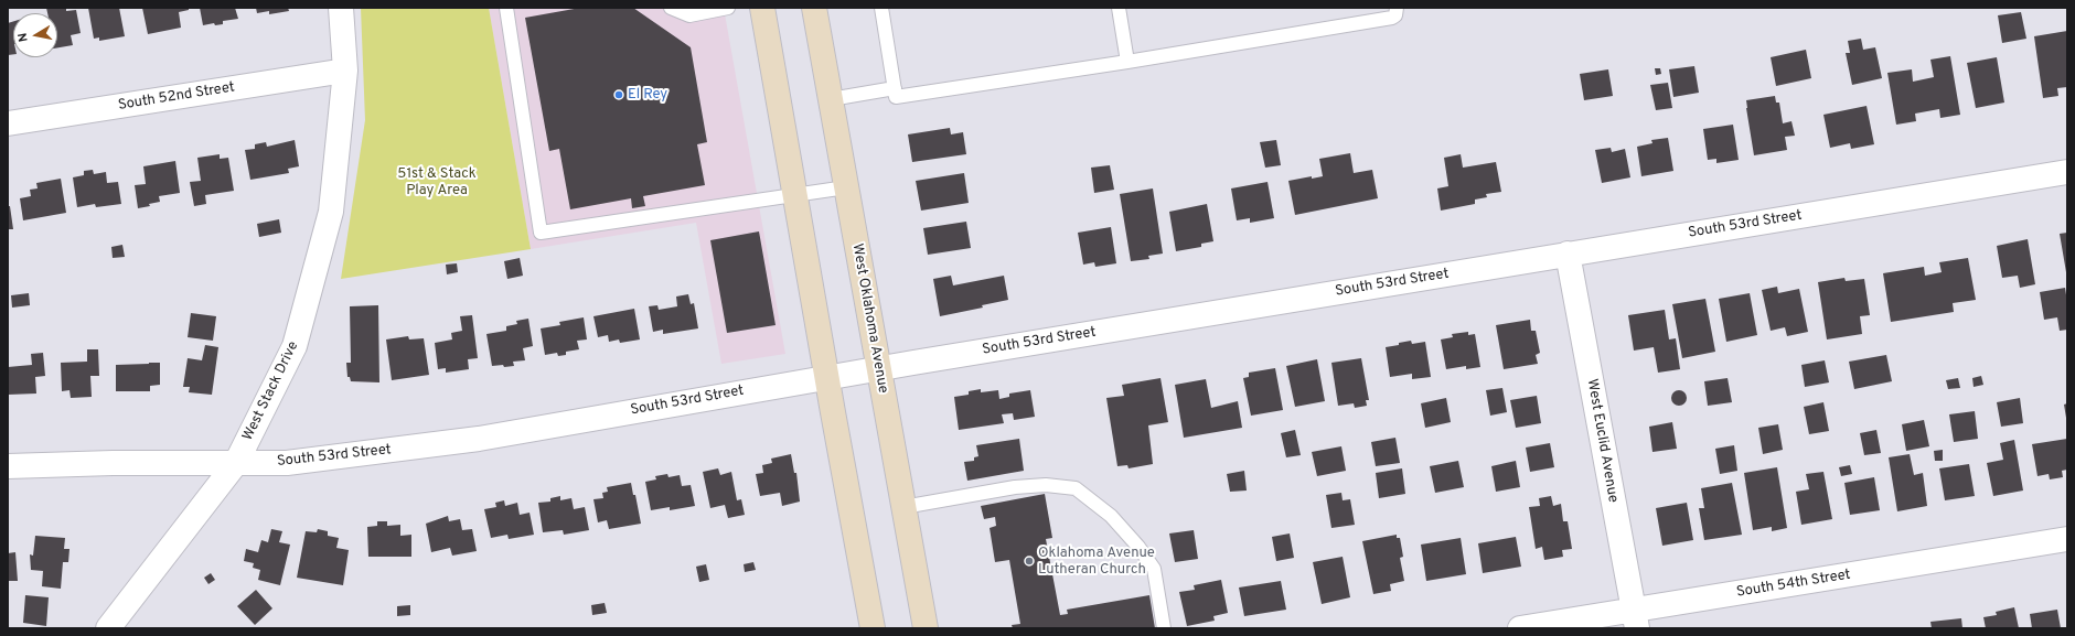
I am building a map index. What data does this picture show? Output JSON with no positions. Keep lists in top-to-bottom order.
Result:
{
  "streets": {
    "main road": ["West Oklahoma Avenue"],
    "street": [
      "South 52nd Street",
      "South 53rd Street",
      "West Stack Drive",
      "West Euclid Avenue",
      "South 54th Street"
    ]
  },
  "crossings": [
    ["South 52nd Street", "West Stack Drive"],
    ["South 53rd Street", "West Oklahoma Avenue"],
    ["South 53rd Street", "West Stack Drive"],
    ["South 53rd Street", "West Euclid Avenue"],
    ["West Euclid Avenue", "South 54th Street"]
  ],
  "parks": ["51st & Stack Play Area"],
  "places": ["El Rey", "Oklahoma Avenue Lutheran Church"],
  "north": "left"
}
